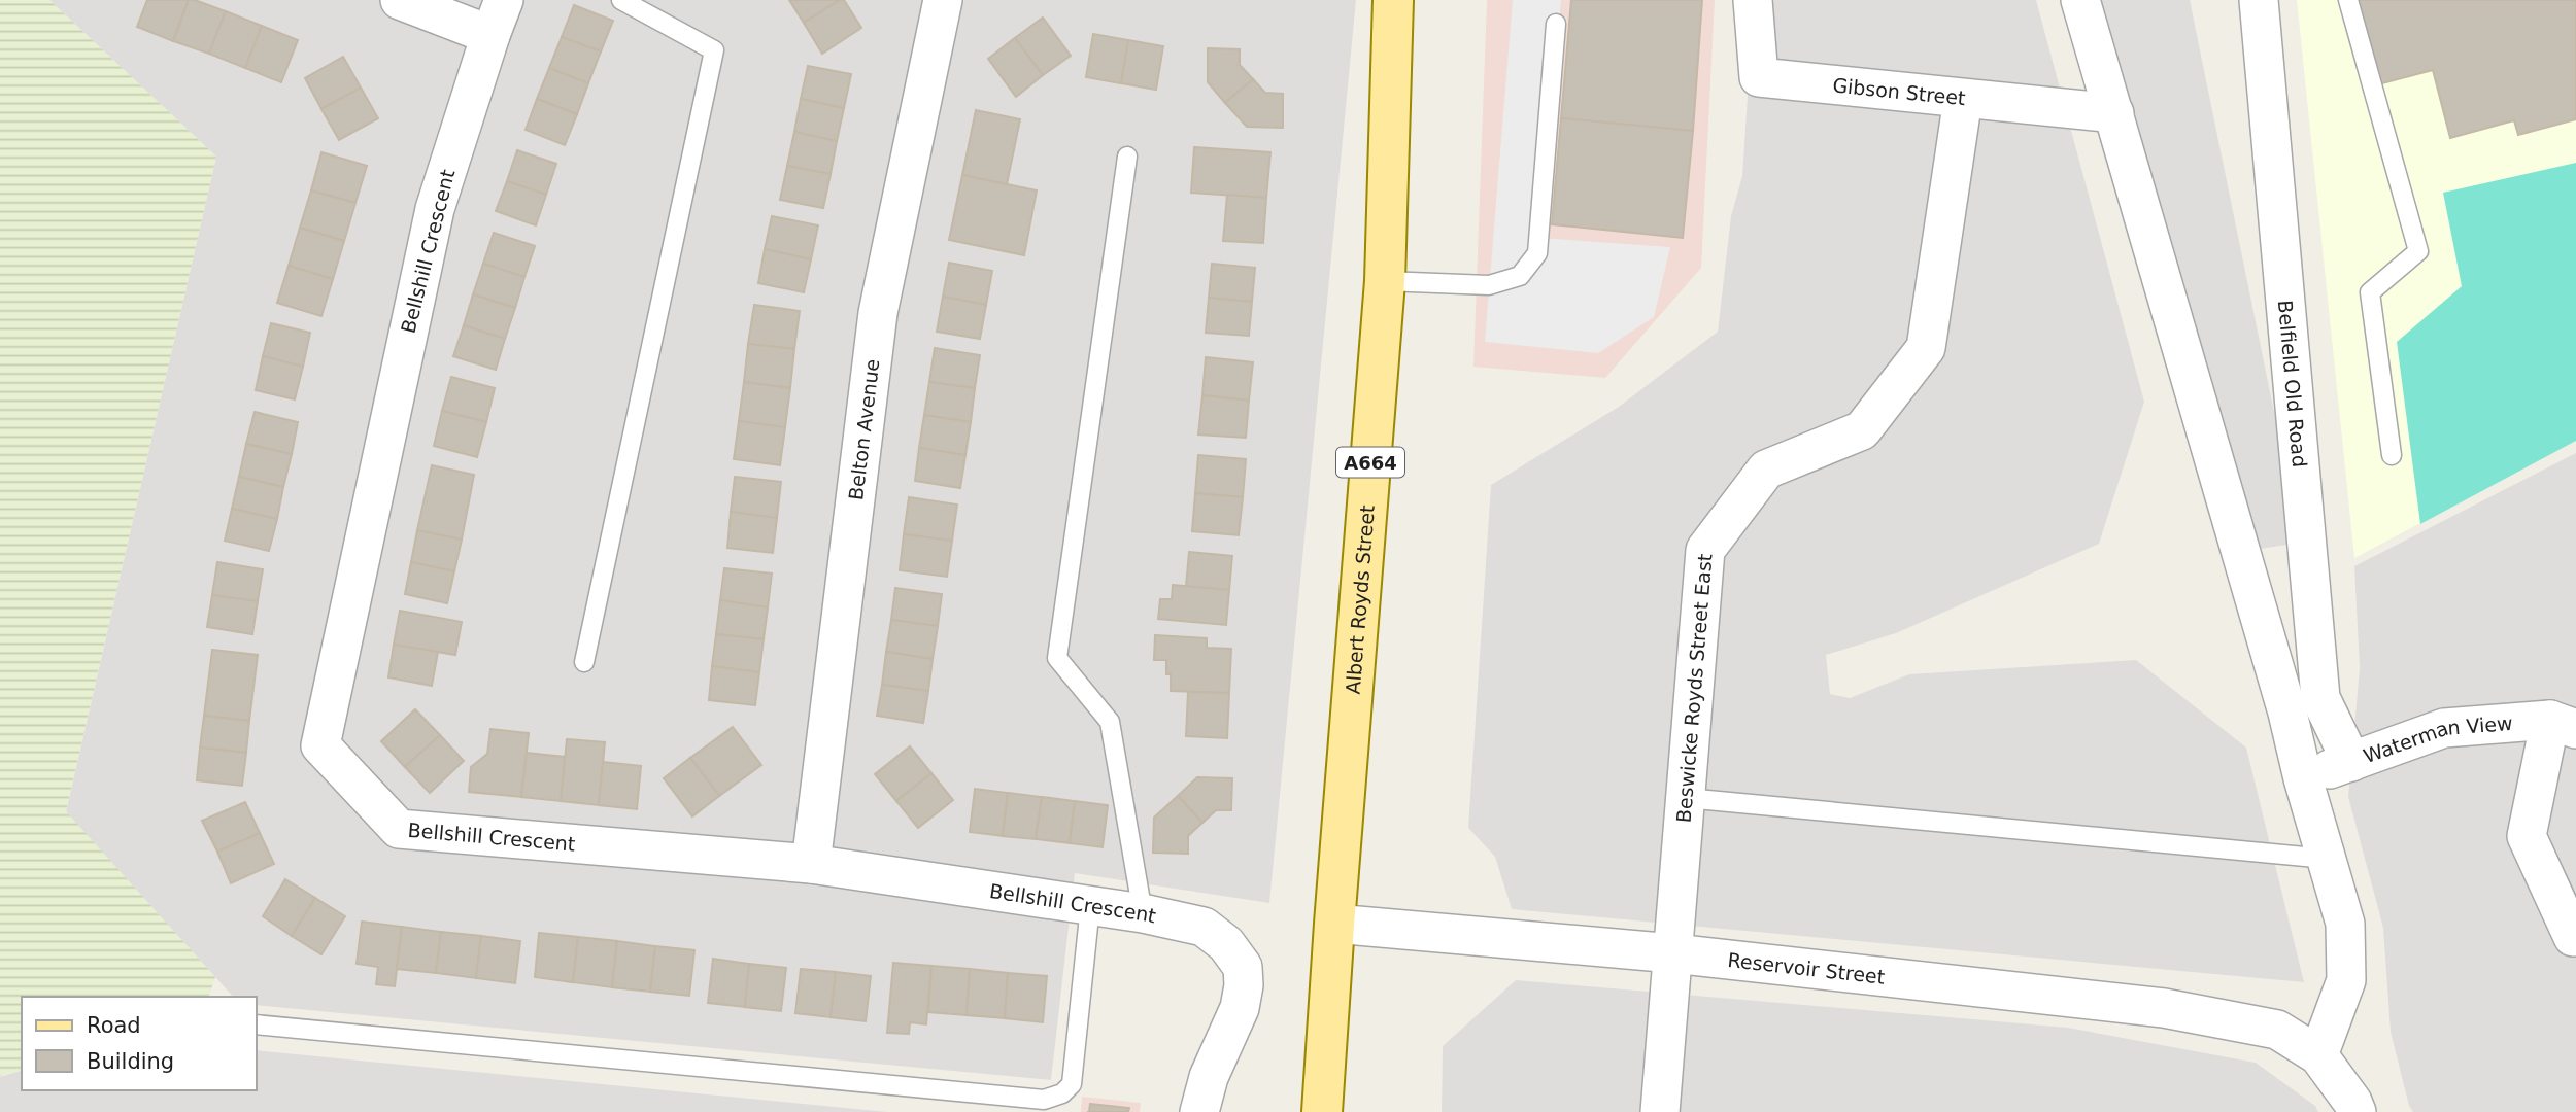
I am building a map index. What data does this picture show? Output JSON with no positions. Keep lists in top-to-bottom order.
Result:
{
  "streets": {
    "main road": ["A664", "Albert Royds Street"],
    "street": [
      "Gibson Street",
      "Bellshill Crescent",
      "Belfield Old Road",
      "Belton Avenue",
      "Beswicke Royds Street East",
      "Waterman View",
      "Reservoir Street"
    ]
  },
  "crossings": [
    ["Gibson Street", "Beswicke Royds Street East"],
    ["Bellshill Crescent", "Belton Avenue"],
    ["Belfield Old Road", "Waterman View"],
    ["Albert Royds Street", "Reservoir Street"],
    ["Beswicke Royds Street East", "Reservoir Street"]
  ],
  "legend": ["Road", "Building"]
}
